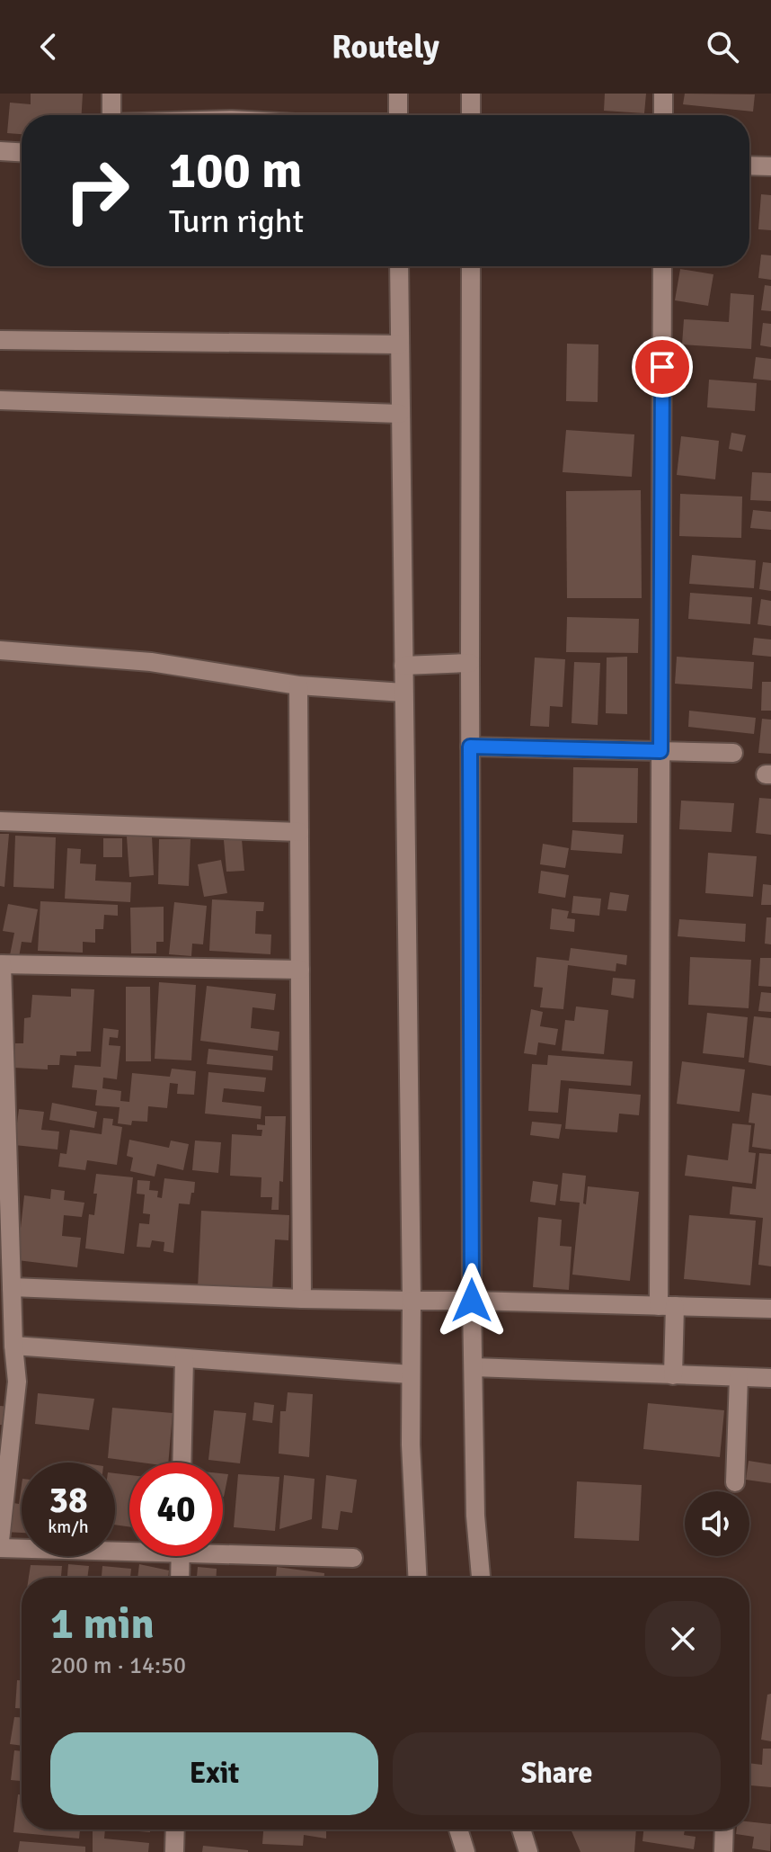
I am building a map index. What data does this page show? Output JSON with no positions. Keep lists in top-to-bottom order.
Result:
{
  "page": {
    "header": "Routely",
    "turn": ["100 m", "Turn right"],
    "speed": "38 km/h",
    "limit": "40",
    "heading": ["1 min", "200 m · 14:50"],
    "buttons": ["Exit", "Share"]
  }
}
